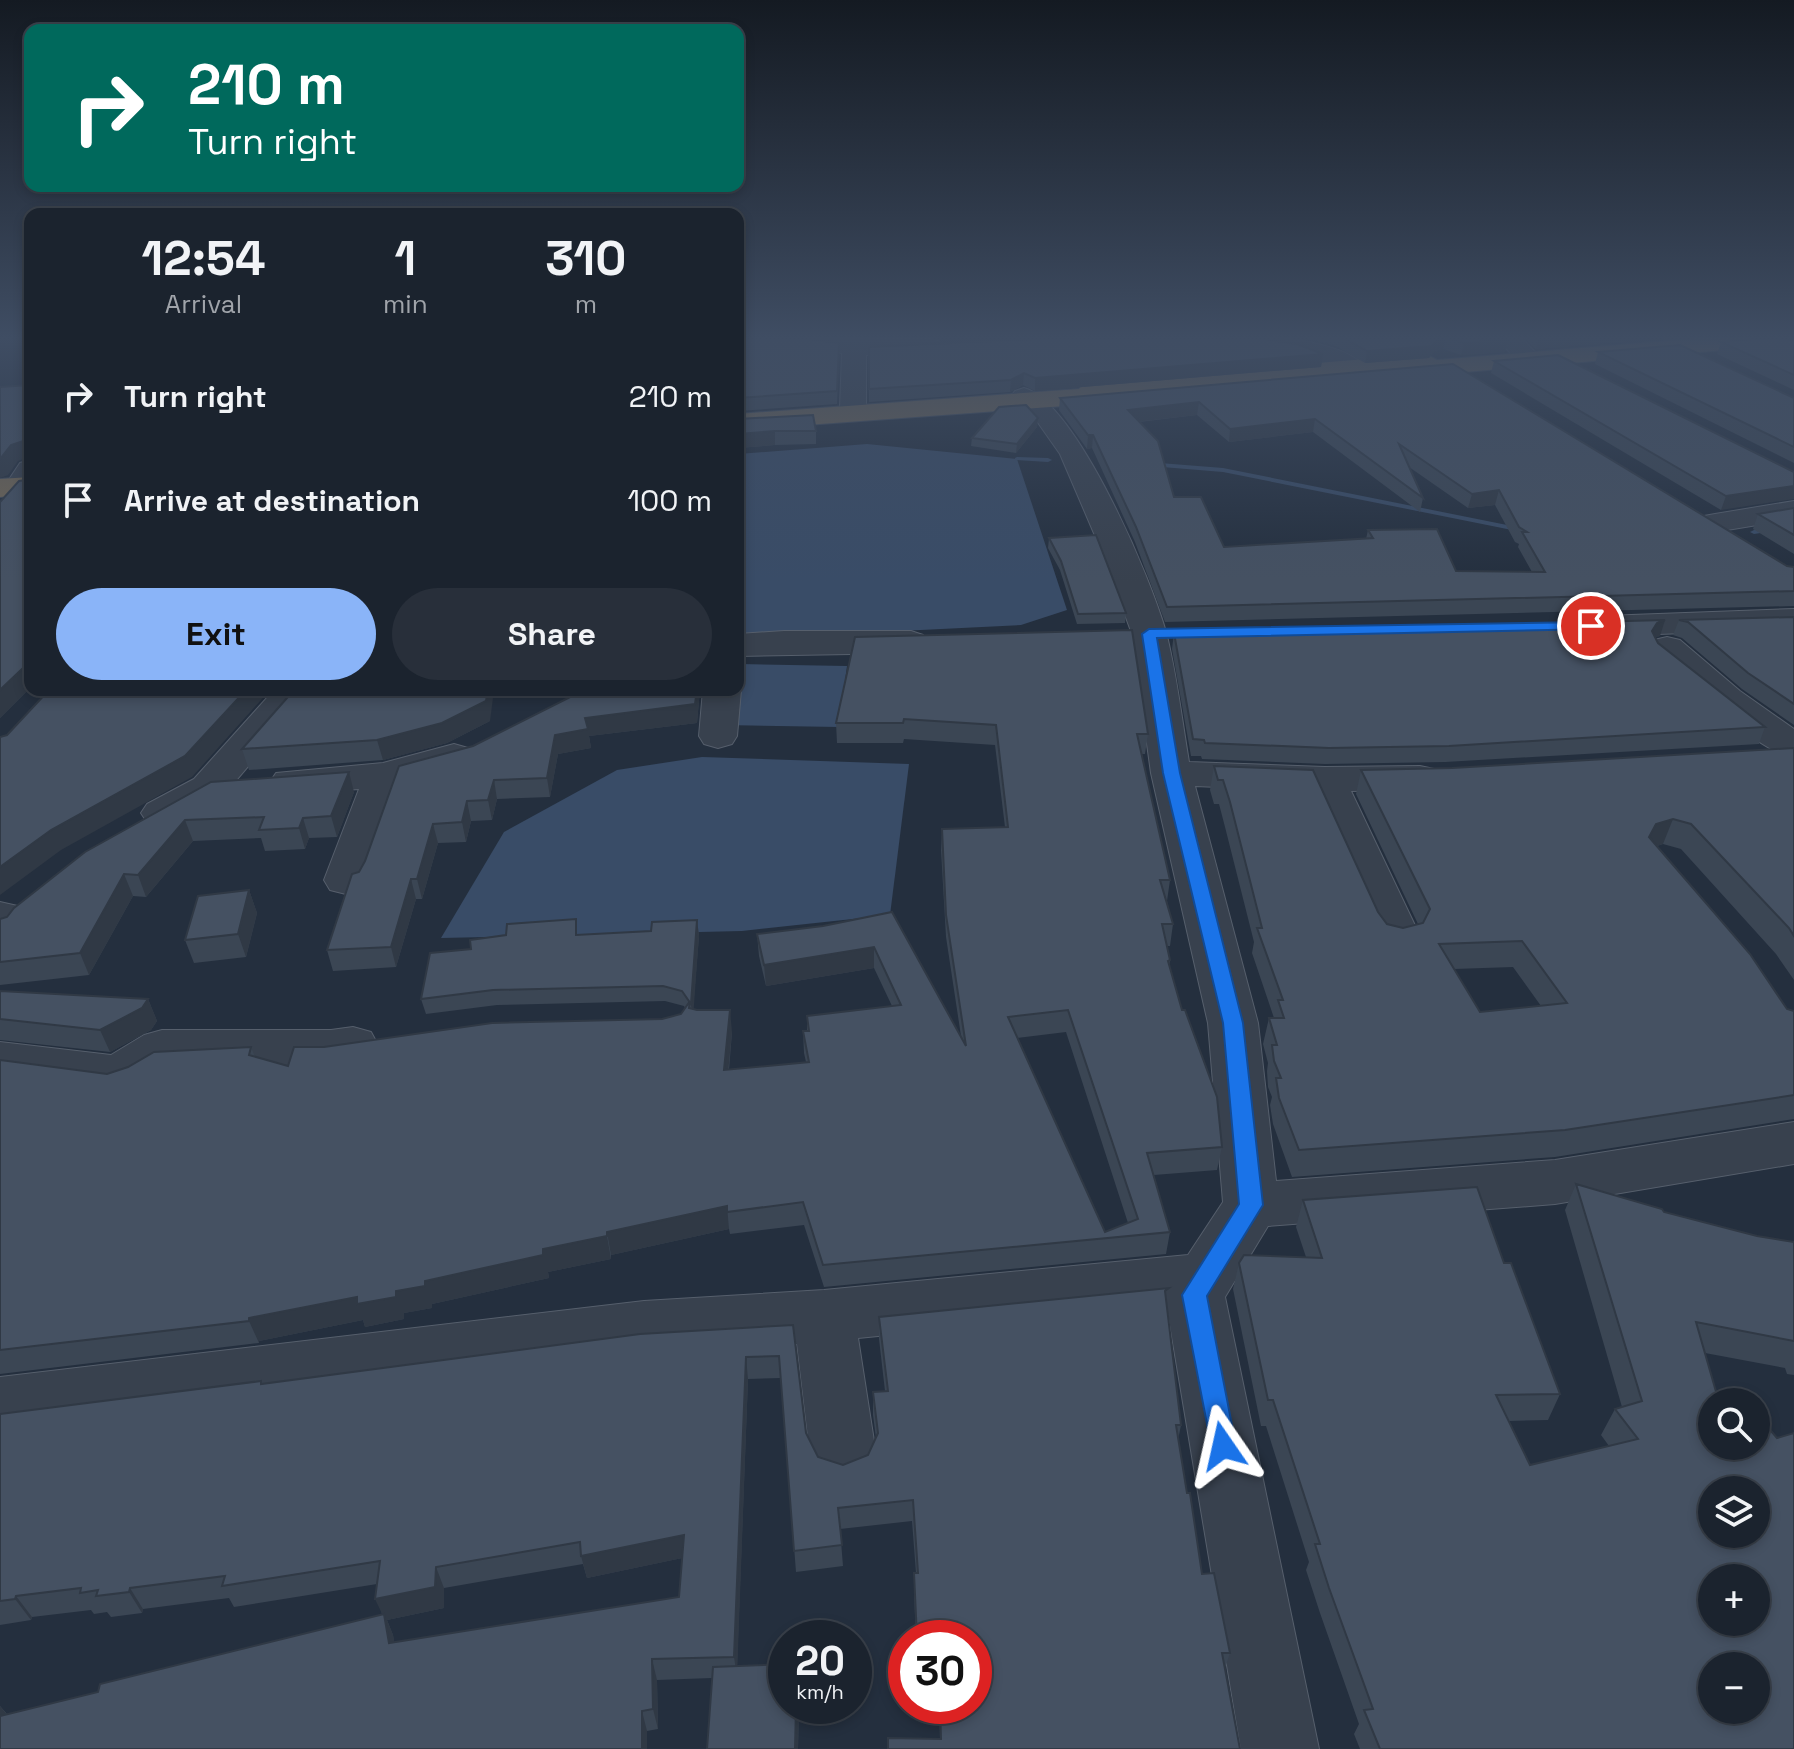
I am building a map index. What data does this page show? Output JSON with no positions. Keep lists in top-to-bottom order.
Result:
{
  "page": {
    "turn": ["210 m", "Turn right"],
    "eta": [
      "12:54",
      "Arrival",
      "1",
      "min",
      "310",
      "m"
    ],
    "list": [
      {
        "name": "Turn right",
        "value": "210 m"
      },
      {
        "name": "Arrive at destination",
        "value": "100 m"
      }
    ],
    "buttons": ["Exit", "Share"],
    "map_buttons": ["+", "−"],
    "speed": "20 km/h",
    "limit": "30"
  }
}
